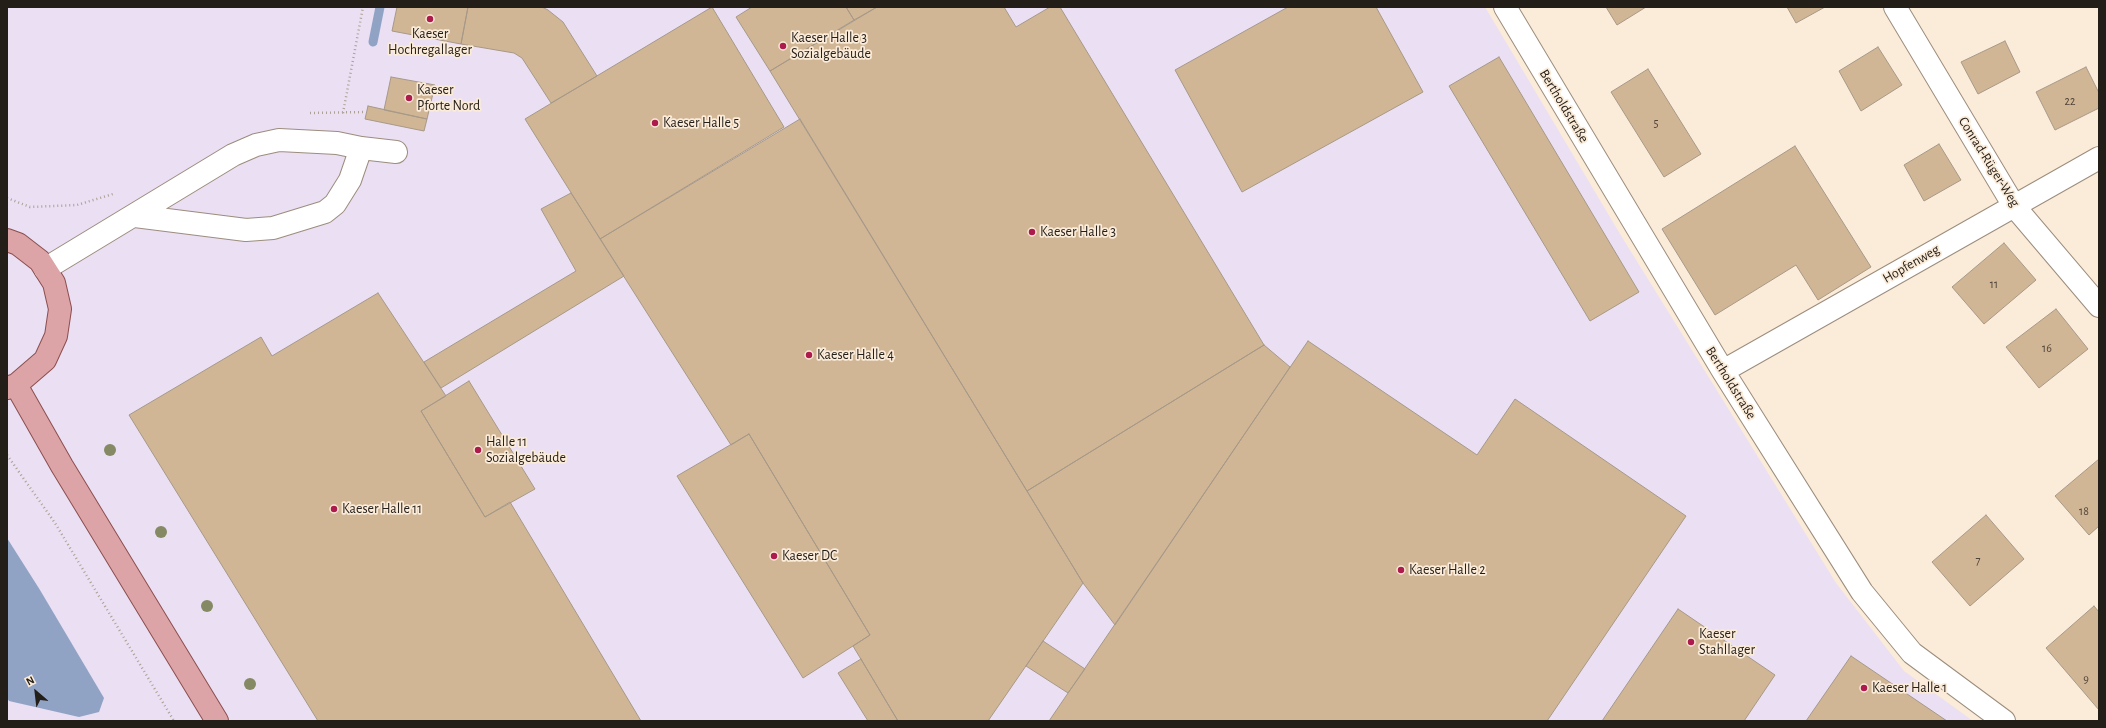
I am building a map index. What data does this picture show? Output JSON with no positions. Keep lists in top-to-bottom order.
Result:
{
  "streets": {
    "street": ["Bertholdstraße", "Conrad-Rüger-Weg", "Hopfenweg"]
  },
  "crossings": [
    ["Bertholdstraße", "Hopfenweg"],
    ["Conrad-Rüger-Weg", "Hopfenweg"]
  ],
  "places": [
    "Kaeser Hochregallager",
    "Kaeser Halle 3 Sozialgebäude",
    "Kaeser Pforte Nord",
    "Kaeser Halle 5",
    "Kaeser Halle 3",
    "Kaeser Halle 4",
    "Halle 11 Sozialgebäude",
    "Kaeser Halle 11",
    "Kaeser DC",
    "Kaeser Halle 2",
    "Kaeser Stahllager",
    "Kaeser Halle 1"
  ],
  "house_numbers": [
    "22",
    "5",
    "11",
    "16",
    "18",
    "7",
    "9"
  ],
  "north": "top left"
}
